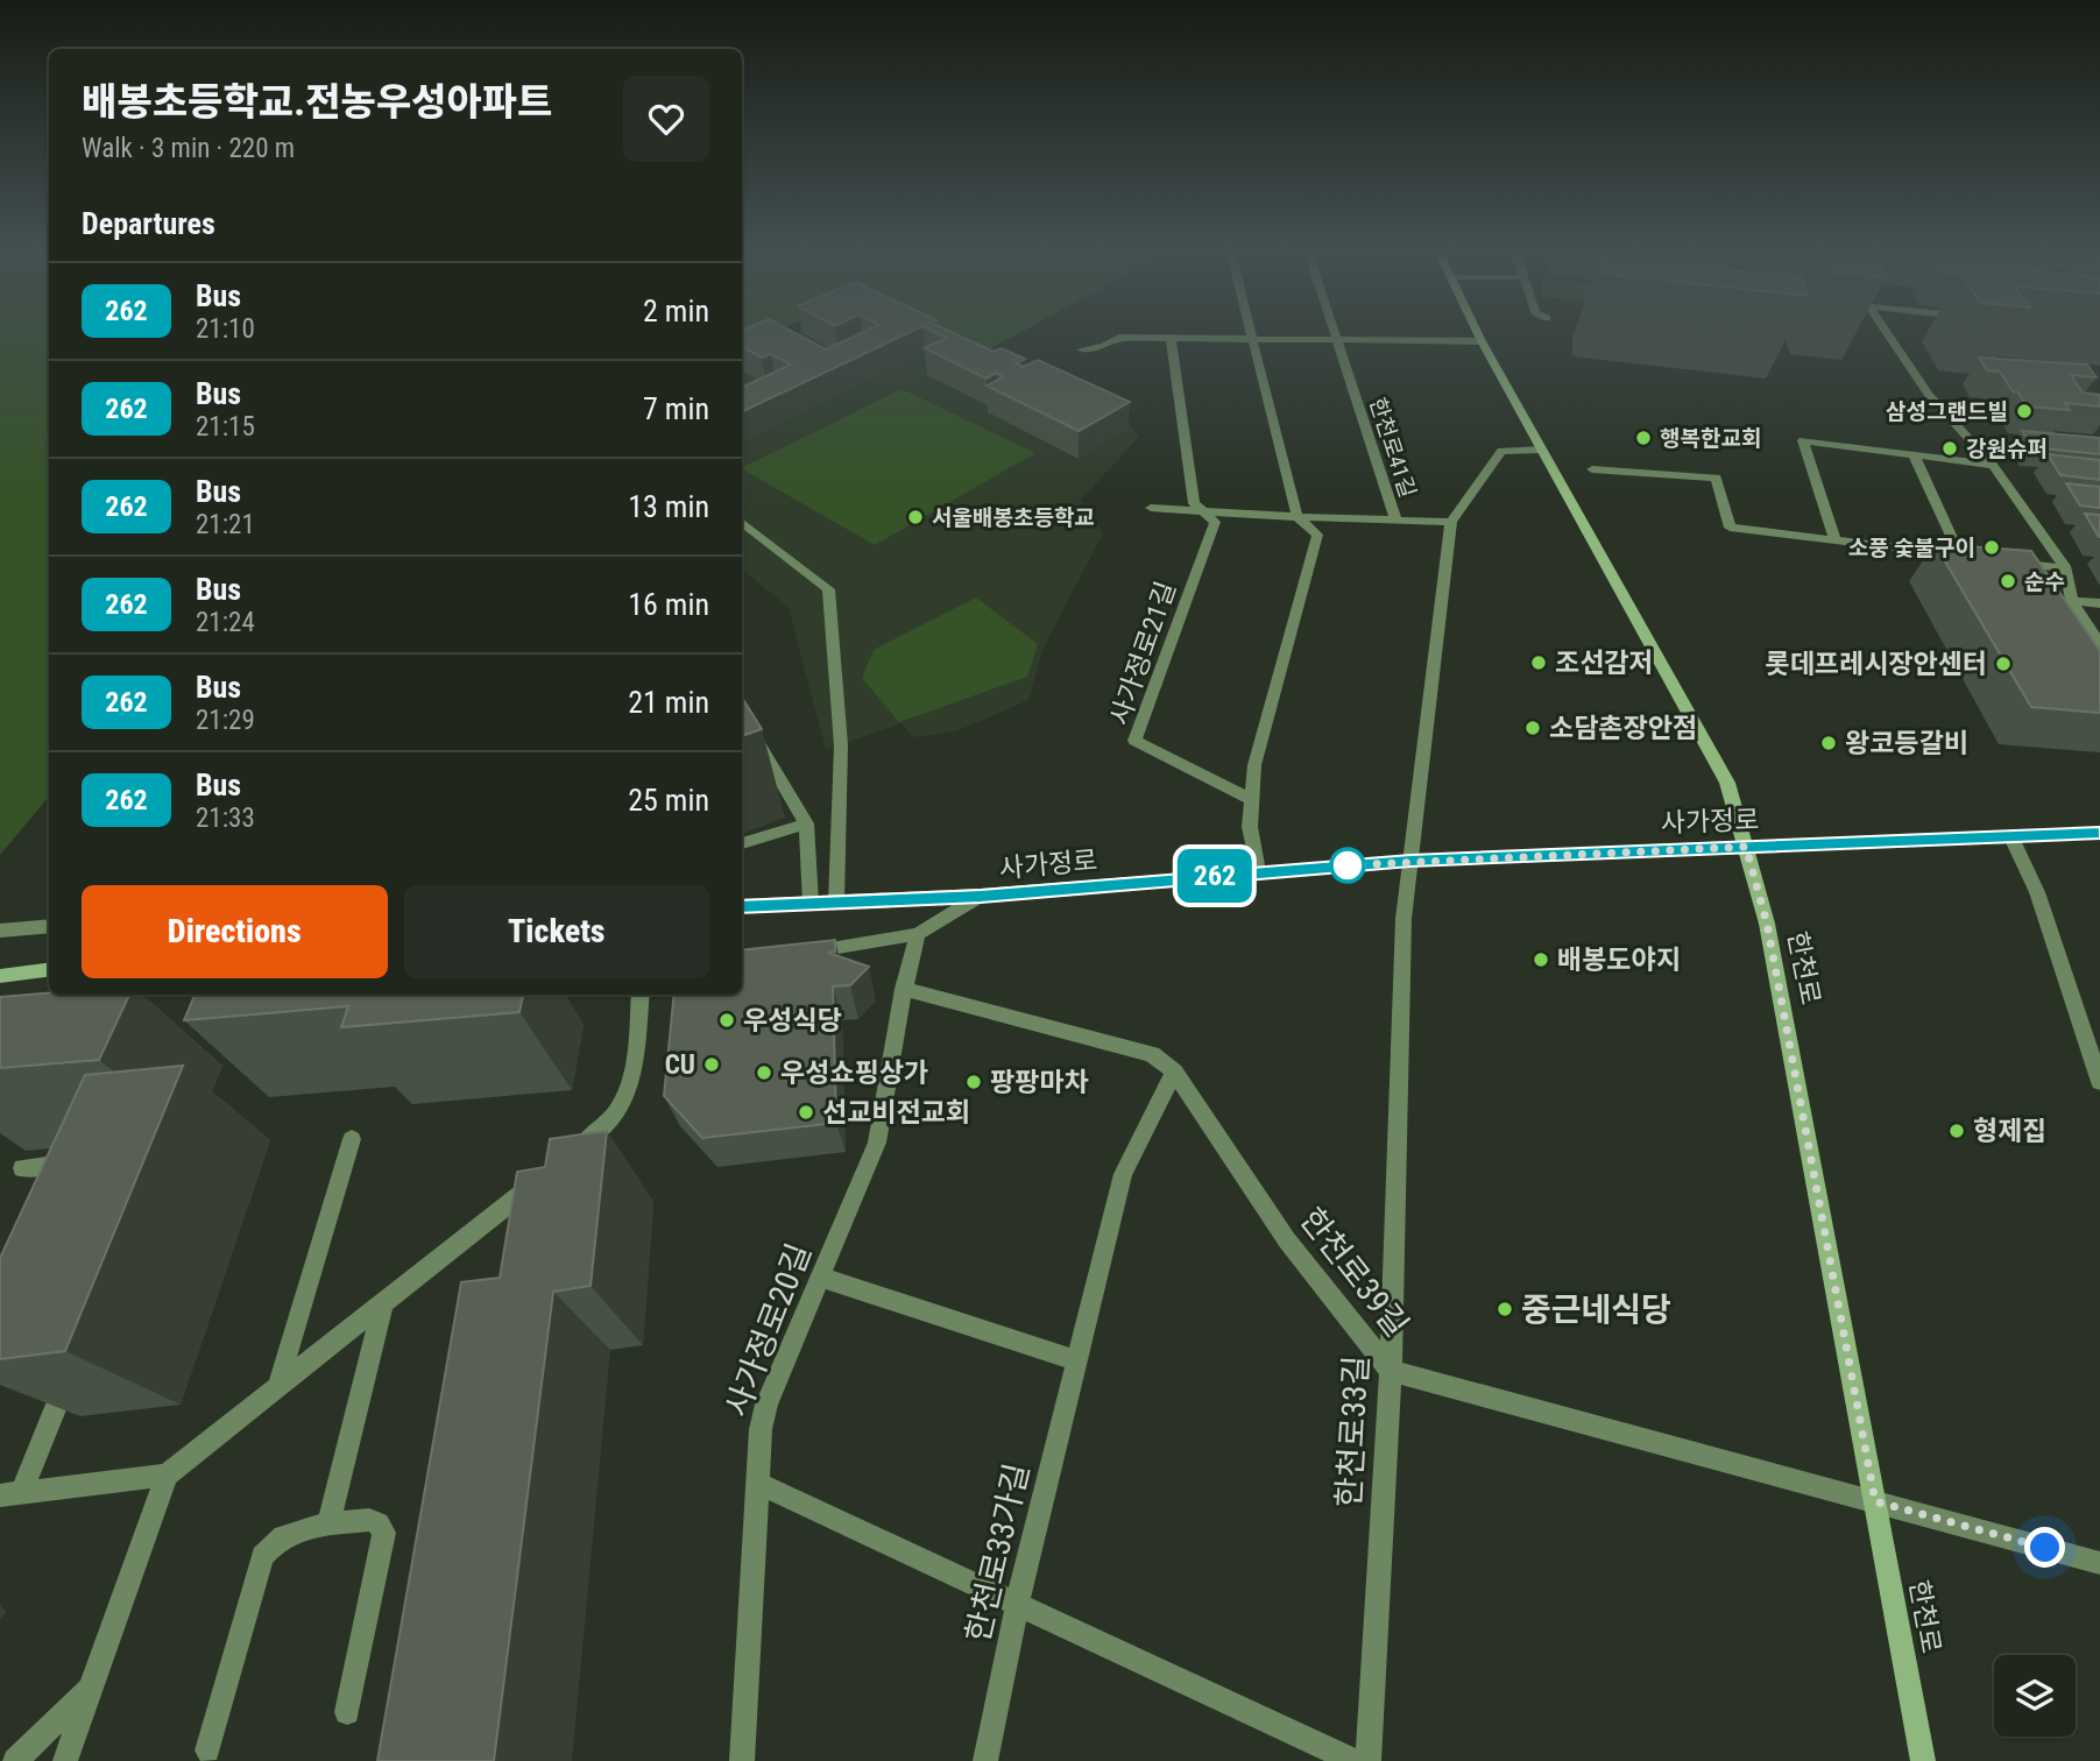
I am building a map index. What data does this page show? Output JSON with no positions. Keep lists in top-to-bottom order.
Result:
{
  "streets": {
    "main road": ["사가정로", "한천로"],
    "street": [
      "한천로41길",
      "사가정로21길",
      "한천로39길",
      "사가정로20길",
      "한천로33길",
      "한천로33가길"
    ]
  },
  "crossings": [
    ["한천로41길", "사가정로21길"],
    ["사가정로", "한천로"],
    ["사가정로", "한천로33길"],
    ["한천로", "한천로39길"],
    ["한천로39길", "사가정로20길"],
    ["한천로39길", "한천로33길"],
    ["한천로39길", "한천로33가길"]
  ],
  "places": [
    "삼성그랜드빌",
    "행복한교회",
    "강원슈퍼",
    "서울배봉초등학교",
    "소풍 숯불구이",
    "순수",
    "조선감저",
    "롯데프레시장안센터",
    "소담촌장안점",
    "왕코등갈비",
    "배봉도야지",
    "우성식당",
    "CU",
    "우성쇼핑상가",
    "팡팡마차",
    "선교비전교회",
    "형제집",
    "중근네식당"
  ],
  "lines": ["bus line 262"],
  "page": {
    "on_map": "262",
    "heading": [
      ["배봉초등학교.전농우성아파트", "Walk · 3 min · 220 m"],
      "Departures"
    ],
    "list": [
      {
        "mark": "262",
        "name": "Bus",
        "note": "21:10",
        "value": "2 min"
      },
      {
        "mark": "262",
        "name": "Bus",
        "note": "21:15",
        "value": "7 min"
      },
      {
        "mark": "262",
        "name": "Bus",
        "note": "21:21",
        "value": "13 min"
      },
      {
        "mark": "262",
        "name": "Bus",
        "note": "21:24",
        "value": "16 min"
      },
      {
        "mark": "262",
        "name": "Bus",
        "note": "21:29",
        "value": "21 min"
      },
      {
        "mark": "262",
        "name": "Bus",
        "note": "21:33",
        "value": "25 min"
      }
    ],
    "buttons": ["Directions", "Tickets"]
  }
}
